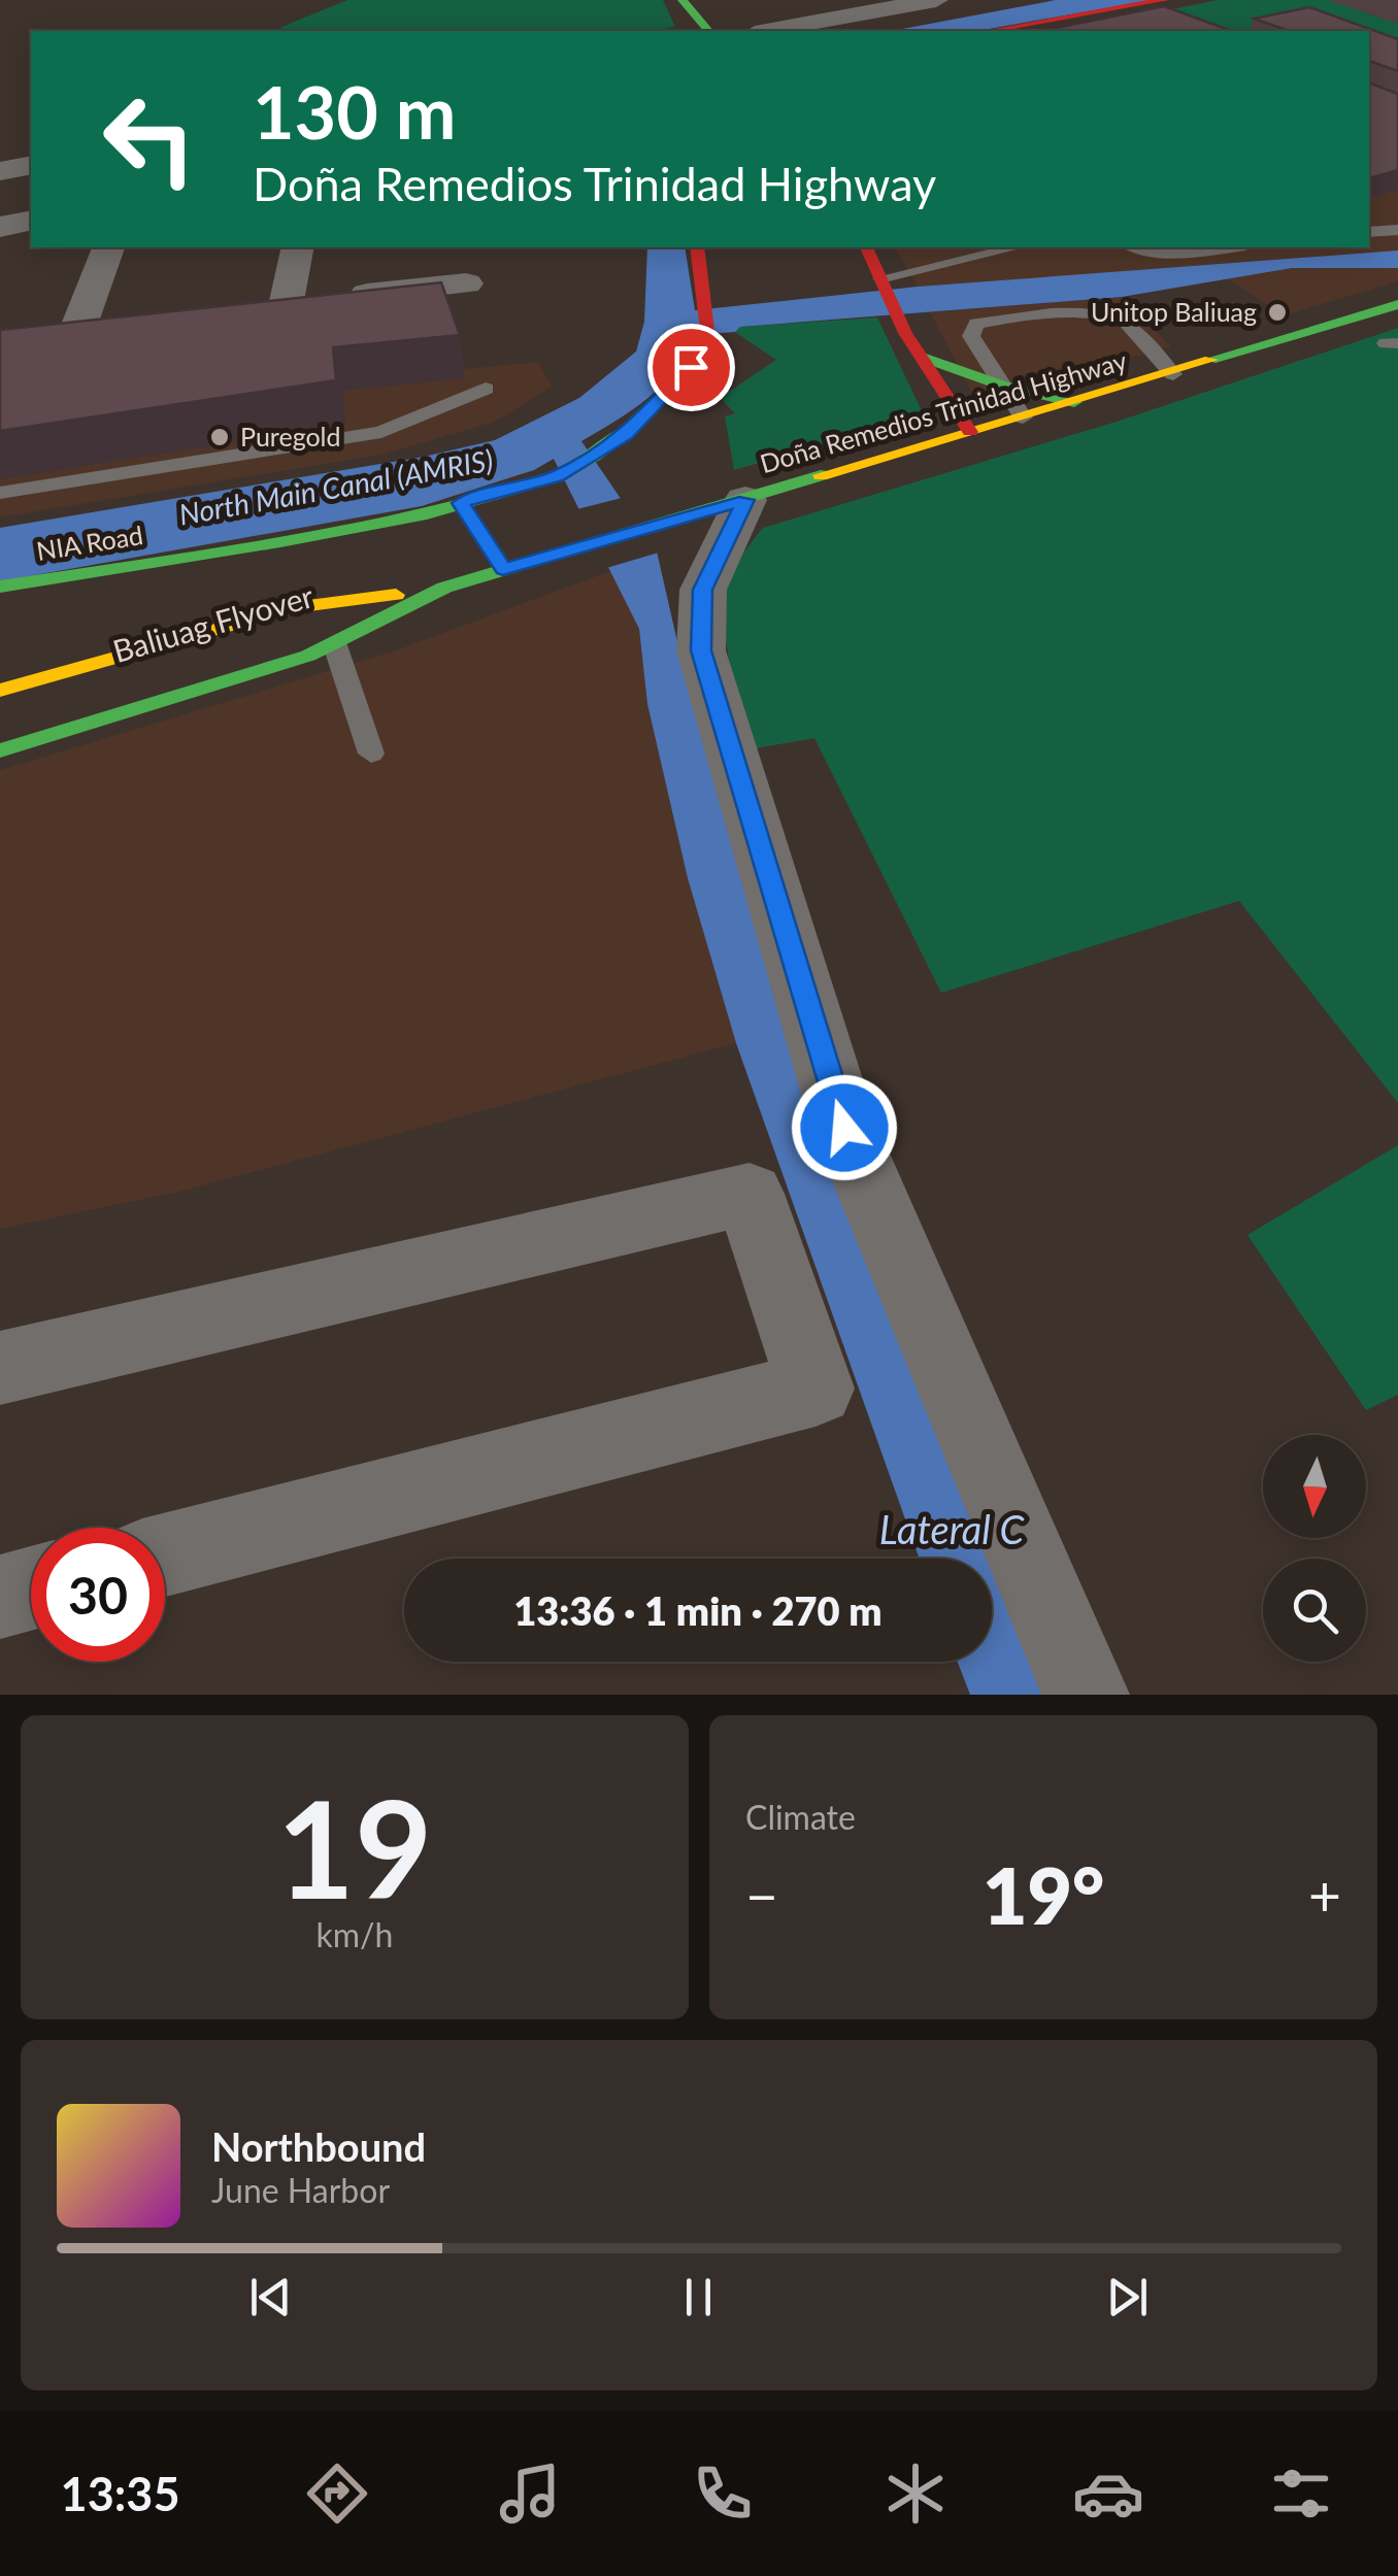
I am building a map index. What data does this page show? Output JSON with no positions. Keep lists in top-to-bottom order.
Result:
{
  "streets": {
    "main road": ["Doña Remedios Trinidad Highway", "NIA Road", "Baliuag Flyover"]
  },
  "crossings": [
    ["Doña Remedios Trinidad Highway", "Baliuag Flyover"]
  ],
  "water": ["North Main Canal (AMRIS)", "Lateral C"],
  "places": ["Unitop Baliuag", "Puregold"],
  "north": "bottom",
  "page": {
    "turn": ["130 m", "Doña Remedios Trinidad Highway"],
    "limit": "30",
    "trip": "13:36 · 1 min · 270 m",
    "tile": [
      ["19", "km/h"],
      "Climate"
    ],
    "heat": ["−", "19°", "+"],
    "song": ["Northbound", "June Harbor"],
    "tabs": "13:35"
  }
}
